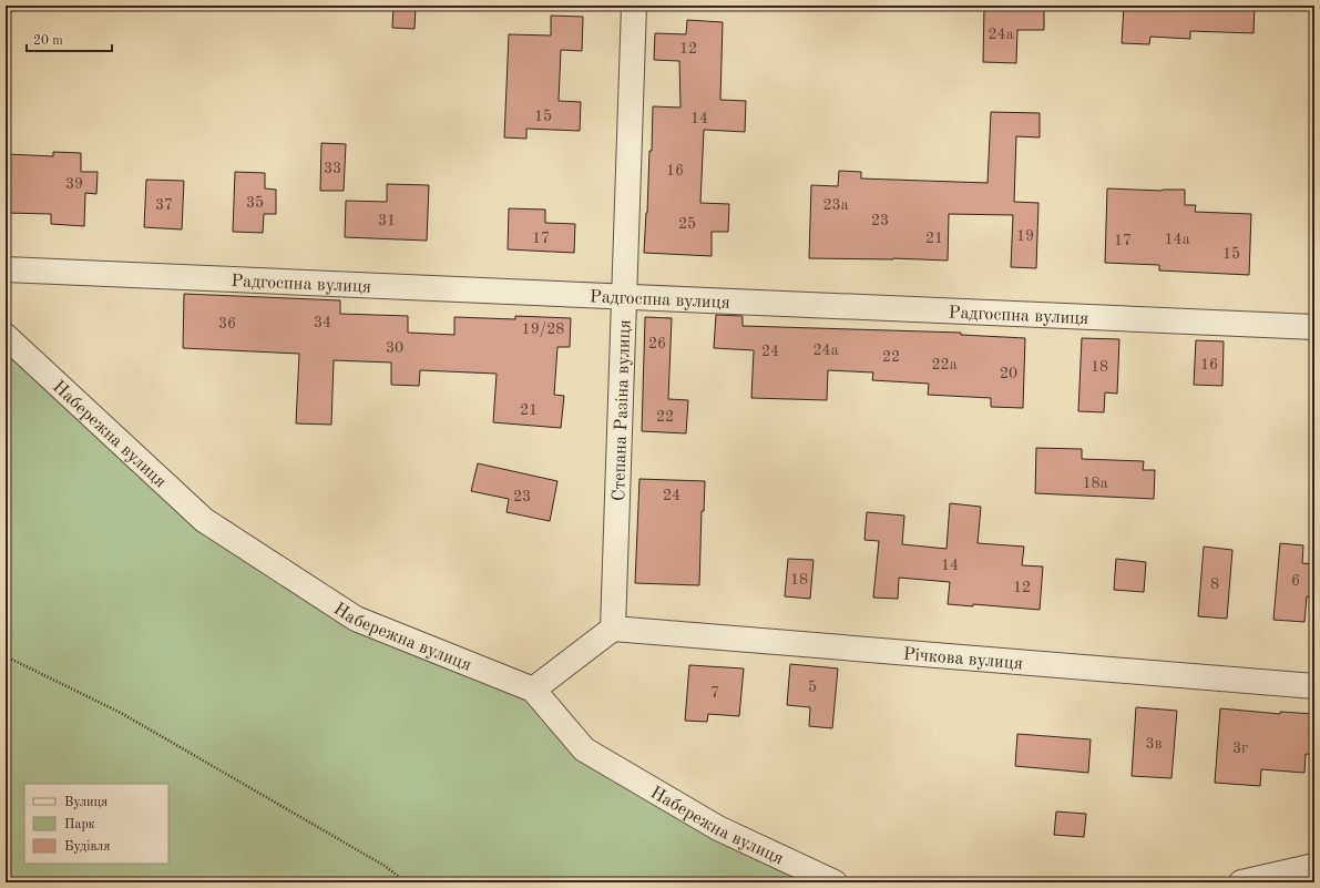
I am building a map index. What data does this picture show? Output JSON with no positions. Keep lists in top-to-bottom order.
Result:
{
  "streets": {
    "street": [
      "Радгоспна вулиця",
      "Степана Разіна вулиця",
      "Набережна вулиця",
      "Річкова вулиця"
    ]
  },
  "crossings": [
    ["Радгоспна вулиця", "Степана Разіна вулиця"],
    ["Степана Разіна вулиця", "Річкова вулиця"]
  ],
  "house_numbers": [
    "24а",
    "12",
    "15",
    "14",
    "33",
    "16",
    "39",
    "35",
    "37",
    "23а",
    "31",
    "23",
    "25",
    "19",
    "17",
    "21",
    "14а",
    "17",
    "15",
    "34",
    "36",
    "19/28",
    "26",
    "30",
    "24а",
    "24",
    "22",
    "22а",
    "16",
    "18",
    "20",
    "21",
    "22",
    "18а",
    "24",
    "23",
    "14",
    "18",
    "6",
    "8",
    "12",
    "5",
    "7",
    "3в",
    "3г"
  ],
  "legend": ["Вулиця", "Парк", "Будівля"],
  "scale_bar": "20 m"
}
